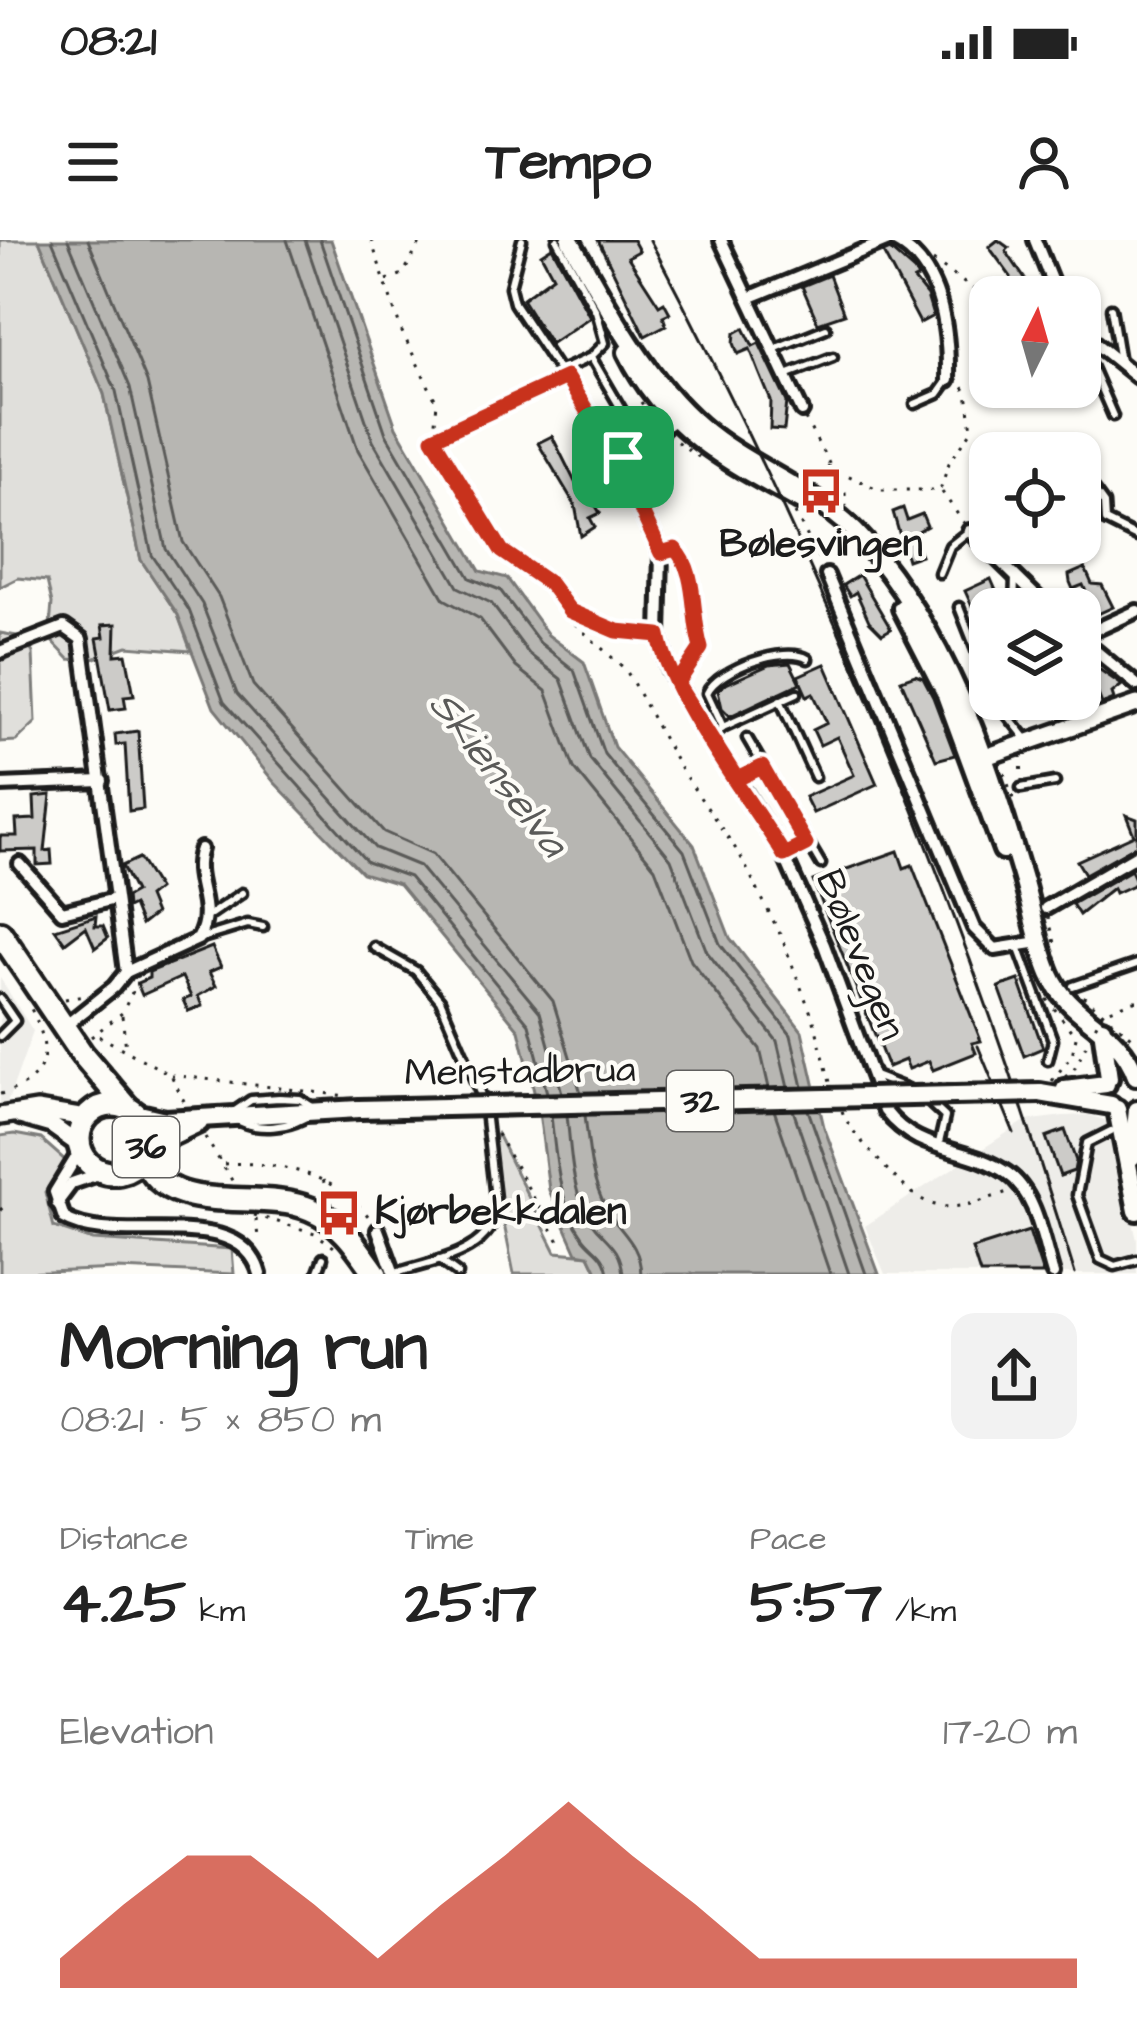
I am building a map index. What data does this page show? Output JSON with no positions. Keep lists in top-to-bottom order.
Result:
{
  "streets": {
    "highway": ["36"],
    "main road": ["Menstadbrua", "32"],
    "street": ["Bølevegen"]
  },
  "crossings": [
    ["Menstadbrua", "32"],
    ["Menstadbrua", "36"]
  ],
  "water": ["Skienselva"],
  "places": {
    "bus stop": ["Bølesvingen", "Kjørbekkdalen"]
  },
  "north": "top",
  "page": {
    "status": "08:21",
    "header": "Tempo",
    "heading": ["Morning run", "08:21 · 5 × 850 m"],
    "stats": [
      ["Distance", "4.25 km"],
      ["Time", "25:17"],
      ["Pace", "5:57 /km"]
    ],
    "chart": ["Elevation", "17–20 m"]
  }
}
